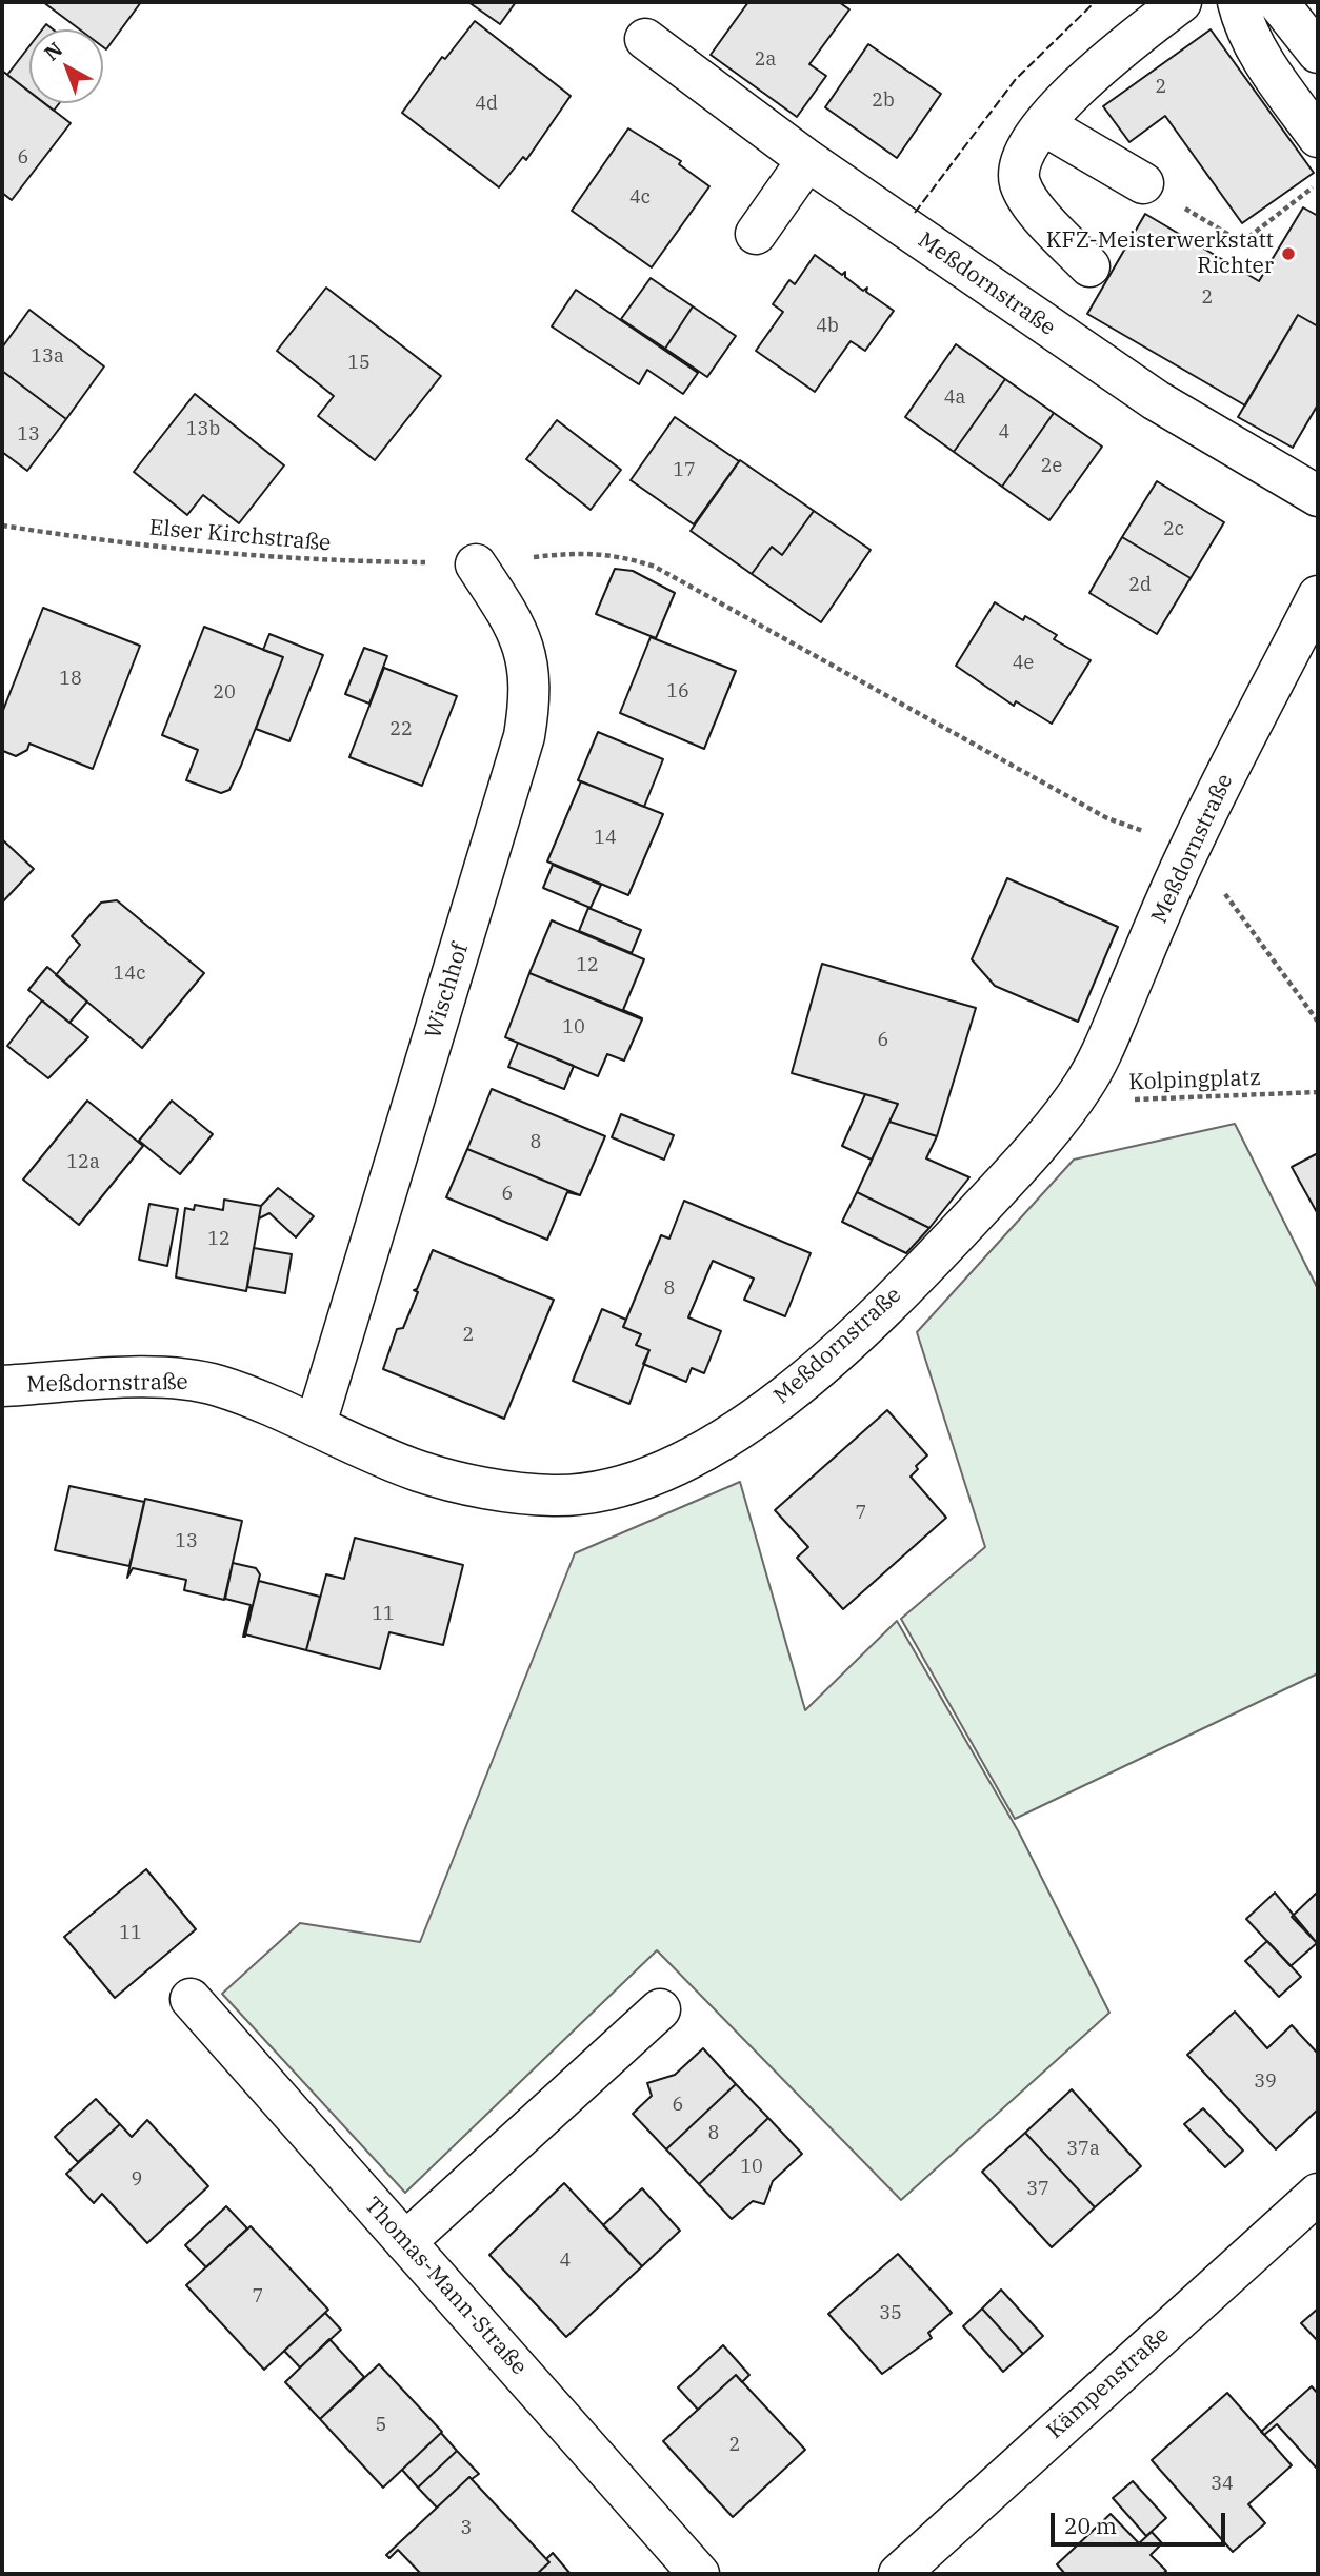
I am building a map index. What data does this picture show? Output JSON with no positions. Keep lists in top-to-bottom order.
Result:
{
  "streets": {
    "street": [
      "Meßdornstraße",
      "Wischhof",
      "Thomas-Mann-Straße",
      "Kämpenstraße"
    ],
    "path": ["Elser Kirchstraße", "Kolpingplatz"]
  },
  "crossings": [
    ["Meßdornstraße", "Elser Kirchstraße"],
    ["Meßdornstraße", "Wischhof"],
    ["Meßdornstraße", "Kolpingplatz"],
    ["Elser Kirchstraße", "Wischhof"]
  ],
  "places": ["KFZ-Meisterwerkstatt Richter"],
  "house_numbers": [
    "2a",
    "2",
    "2b",
    "4d",
    "6",
    "4c",
    "2",
    "4b",
    "13a",
    "15",
    "4a",
    "13b",
    "4",
    "13",
    "2e",
    "17",
    "2c",
    "2d",
    "4e",
    "18",
    "16",
    "20",
    "22",
    "14",
    "12",
    "14c",
    "10",
    "6",
    "8",
    "12a",
    "6",
    "12",
    "8",
    "2",
    "7",
    "13",
    "11",
    "11",
    "39",
    "6",
    "8",
    "37a",
    "10",
    "9",
    "37",
    "4",
    "7",
    "35",
    "5",
    "2",
    "34",
    "3"
  ],
  "scale_bar": "20 m",
  "north": "top left"
}
